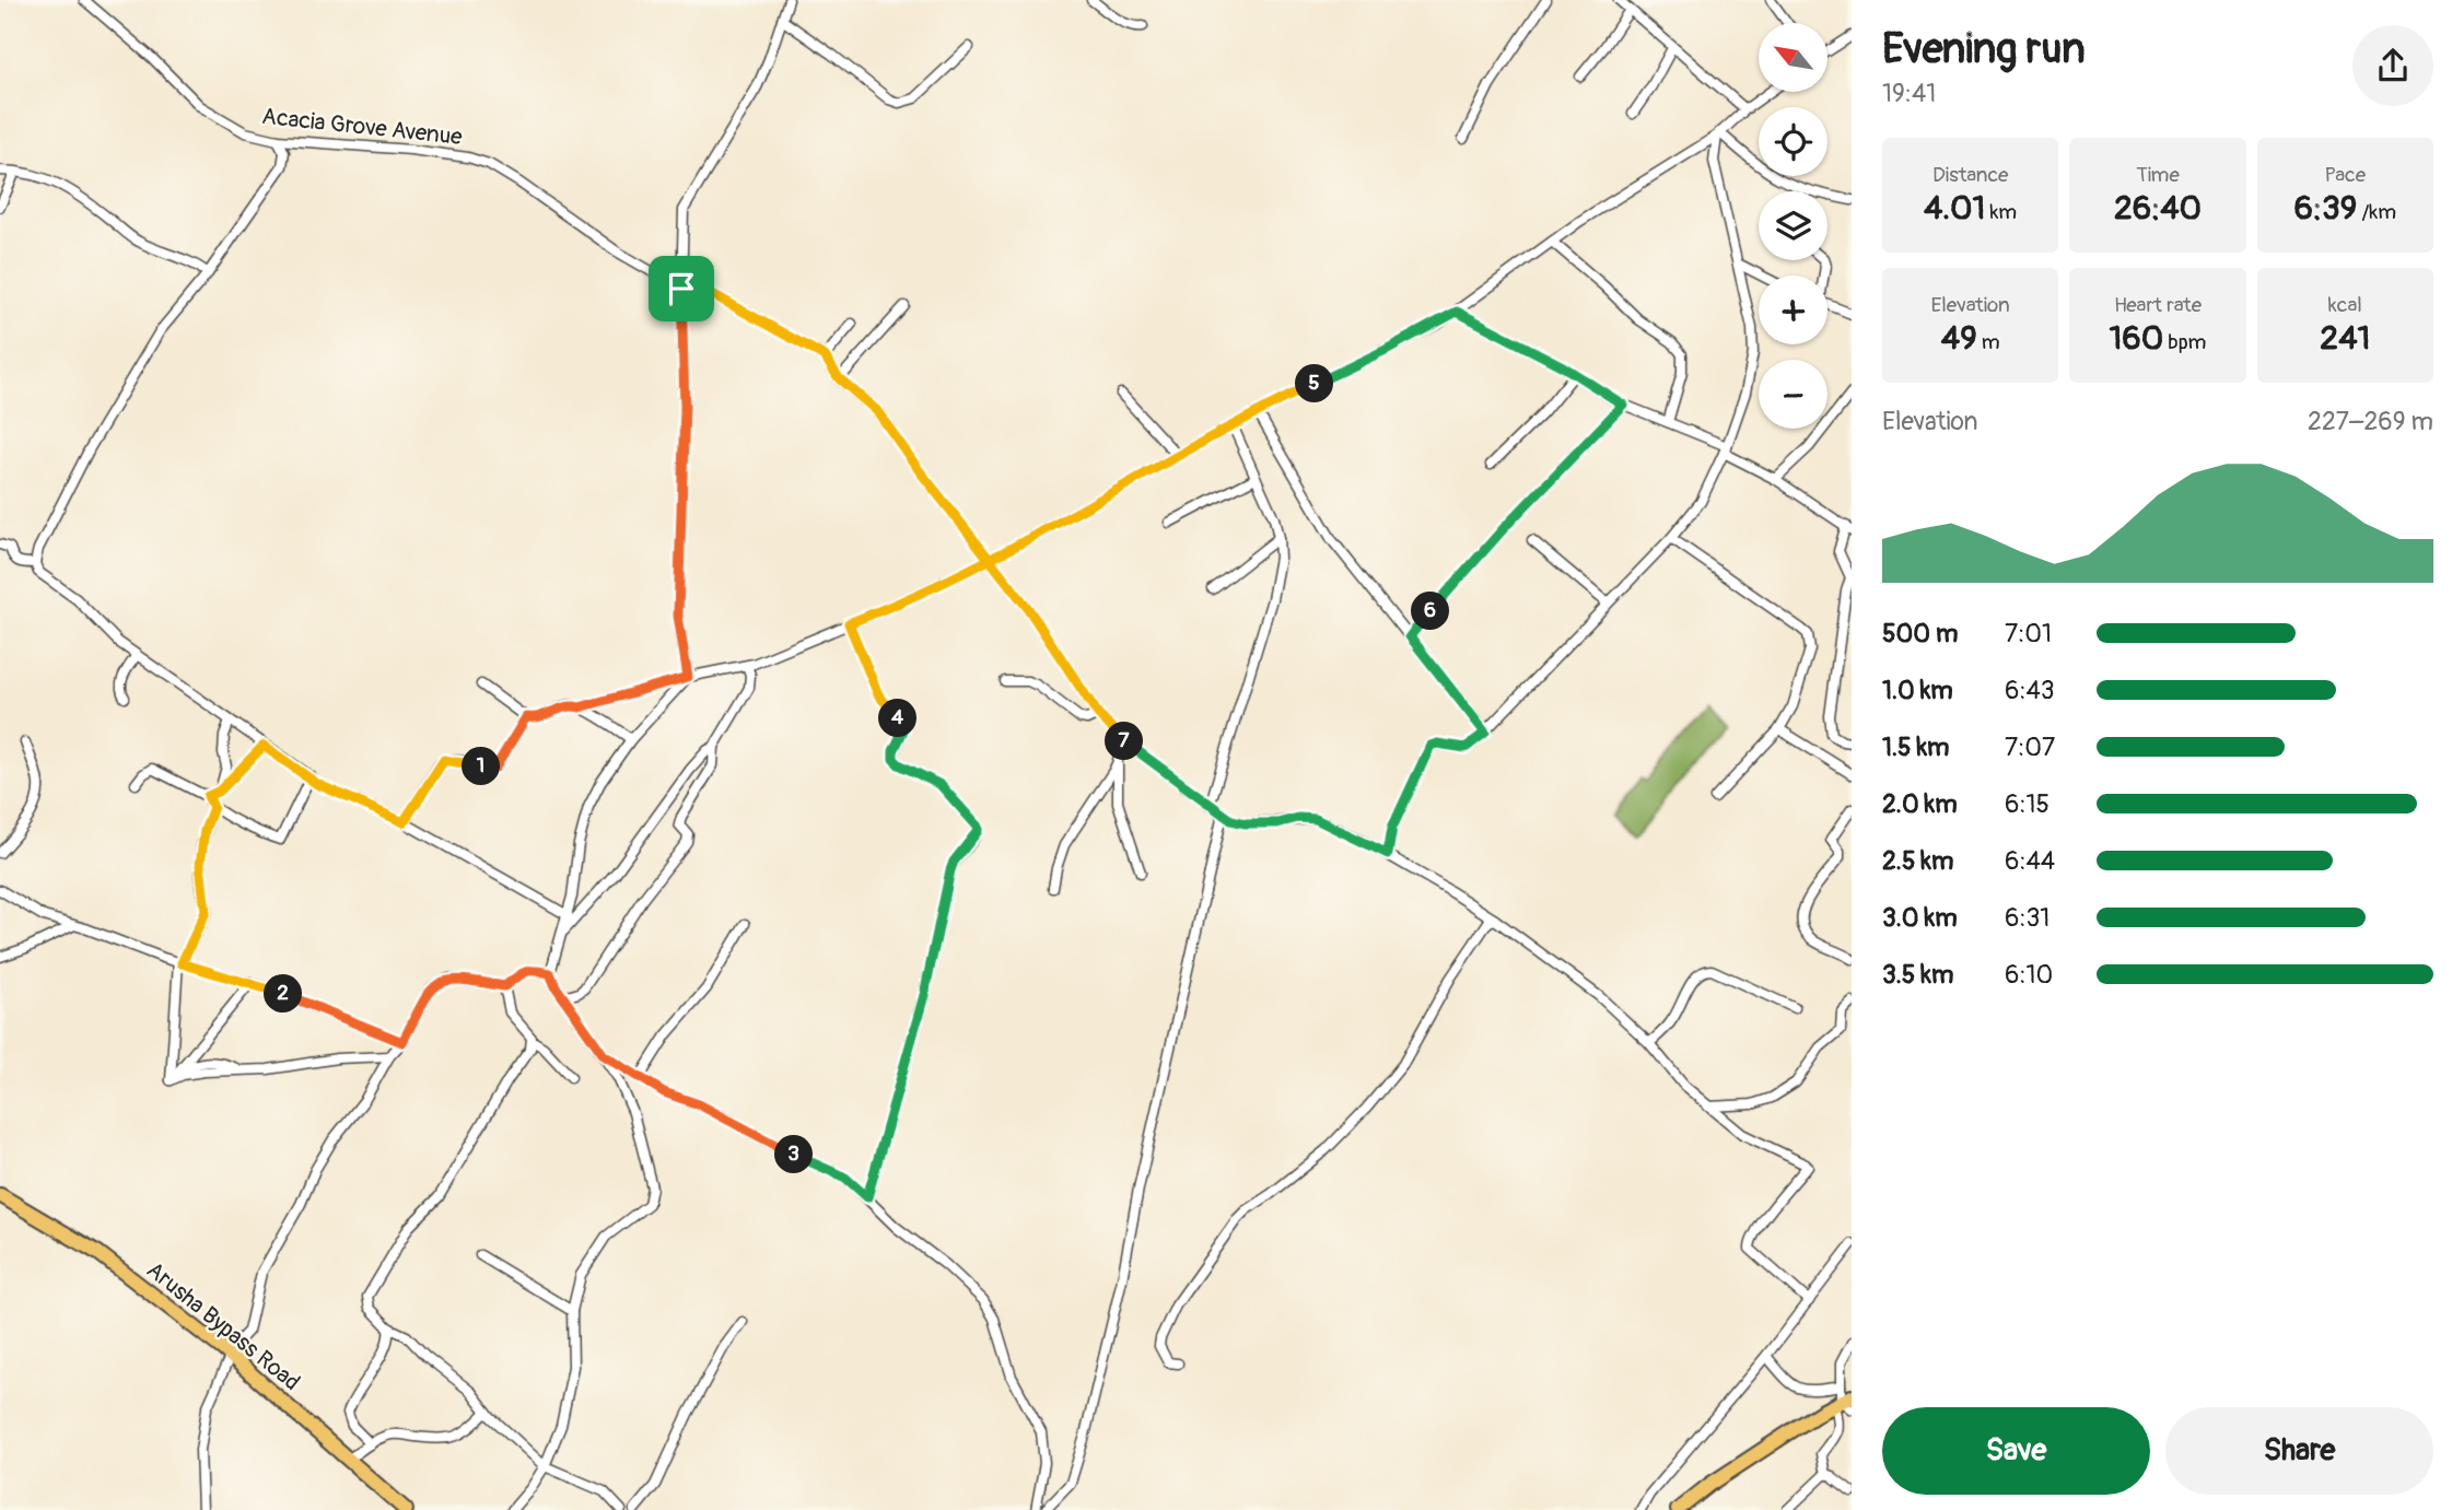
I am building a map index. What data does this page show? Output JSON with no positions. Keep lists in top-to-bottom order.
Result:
{
  "streets": {
    "main road": ["Arusha Bypass Road"],
    "street": ["Acacia Grove Avenue"]
  },
  "north": "top left",
  "page": {
    "heading": ["Evening run", "19:41"],
    "map_buttons": ["+", "−"],
    "stats": [
      ["Distance", "4.01 km"],
      ["Time", "26:40"],
      ["Pace", "6:39 /km"],
      ["Elevation", "49 m"],
      ["Heart rate", "160 bpm"],
      ["kcal", "241"]
    ],
    "pins": [
      "5",
      "6",
      "4",
      "7",
      "1",
      "2",
      "3"
    ],
    "chart": ["Elevation", "227–269 m"],
    "list": [
      {
        "name": "500 m",
        "note": "7:01"
      },
      {
        "name": "1.0 km",
        "note": "6:43"
      },
      {
        "name": "1.5 km",
        "note": "7:07"
      },
      {
        "name": "2.0 km",
        "note": "6:15"
      },
      {
        "name": "2.5 km",
        "note": "6:44"
      },
      {
        "name": "3.0 km",
        "note": "6:31"
      },
      {
        "name": "3.5 km",
        "note": "6:10"
      }
    ],
    "buttons": ["Save", "Share"]
  }
}
